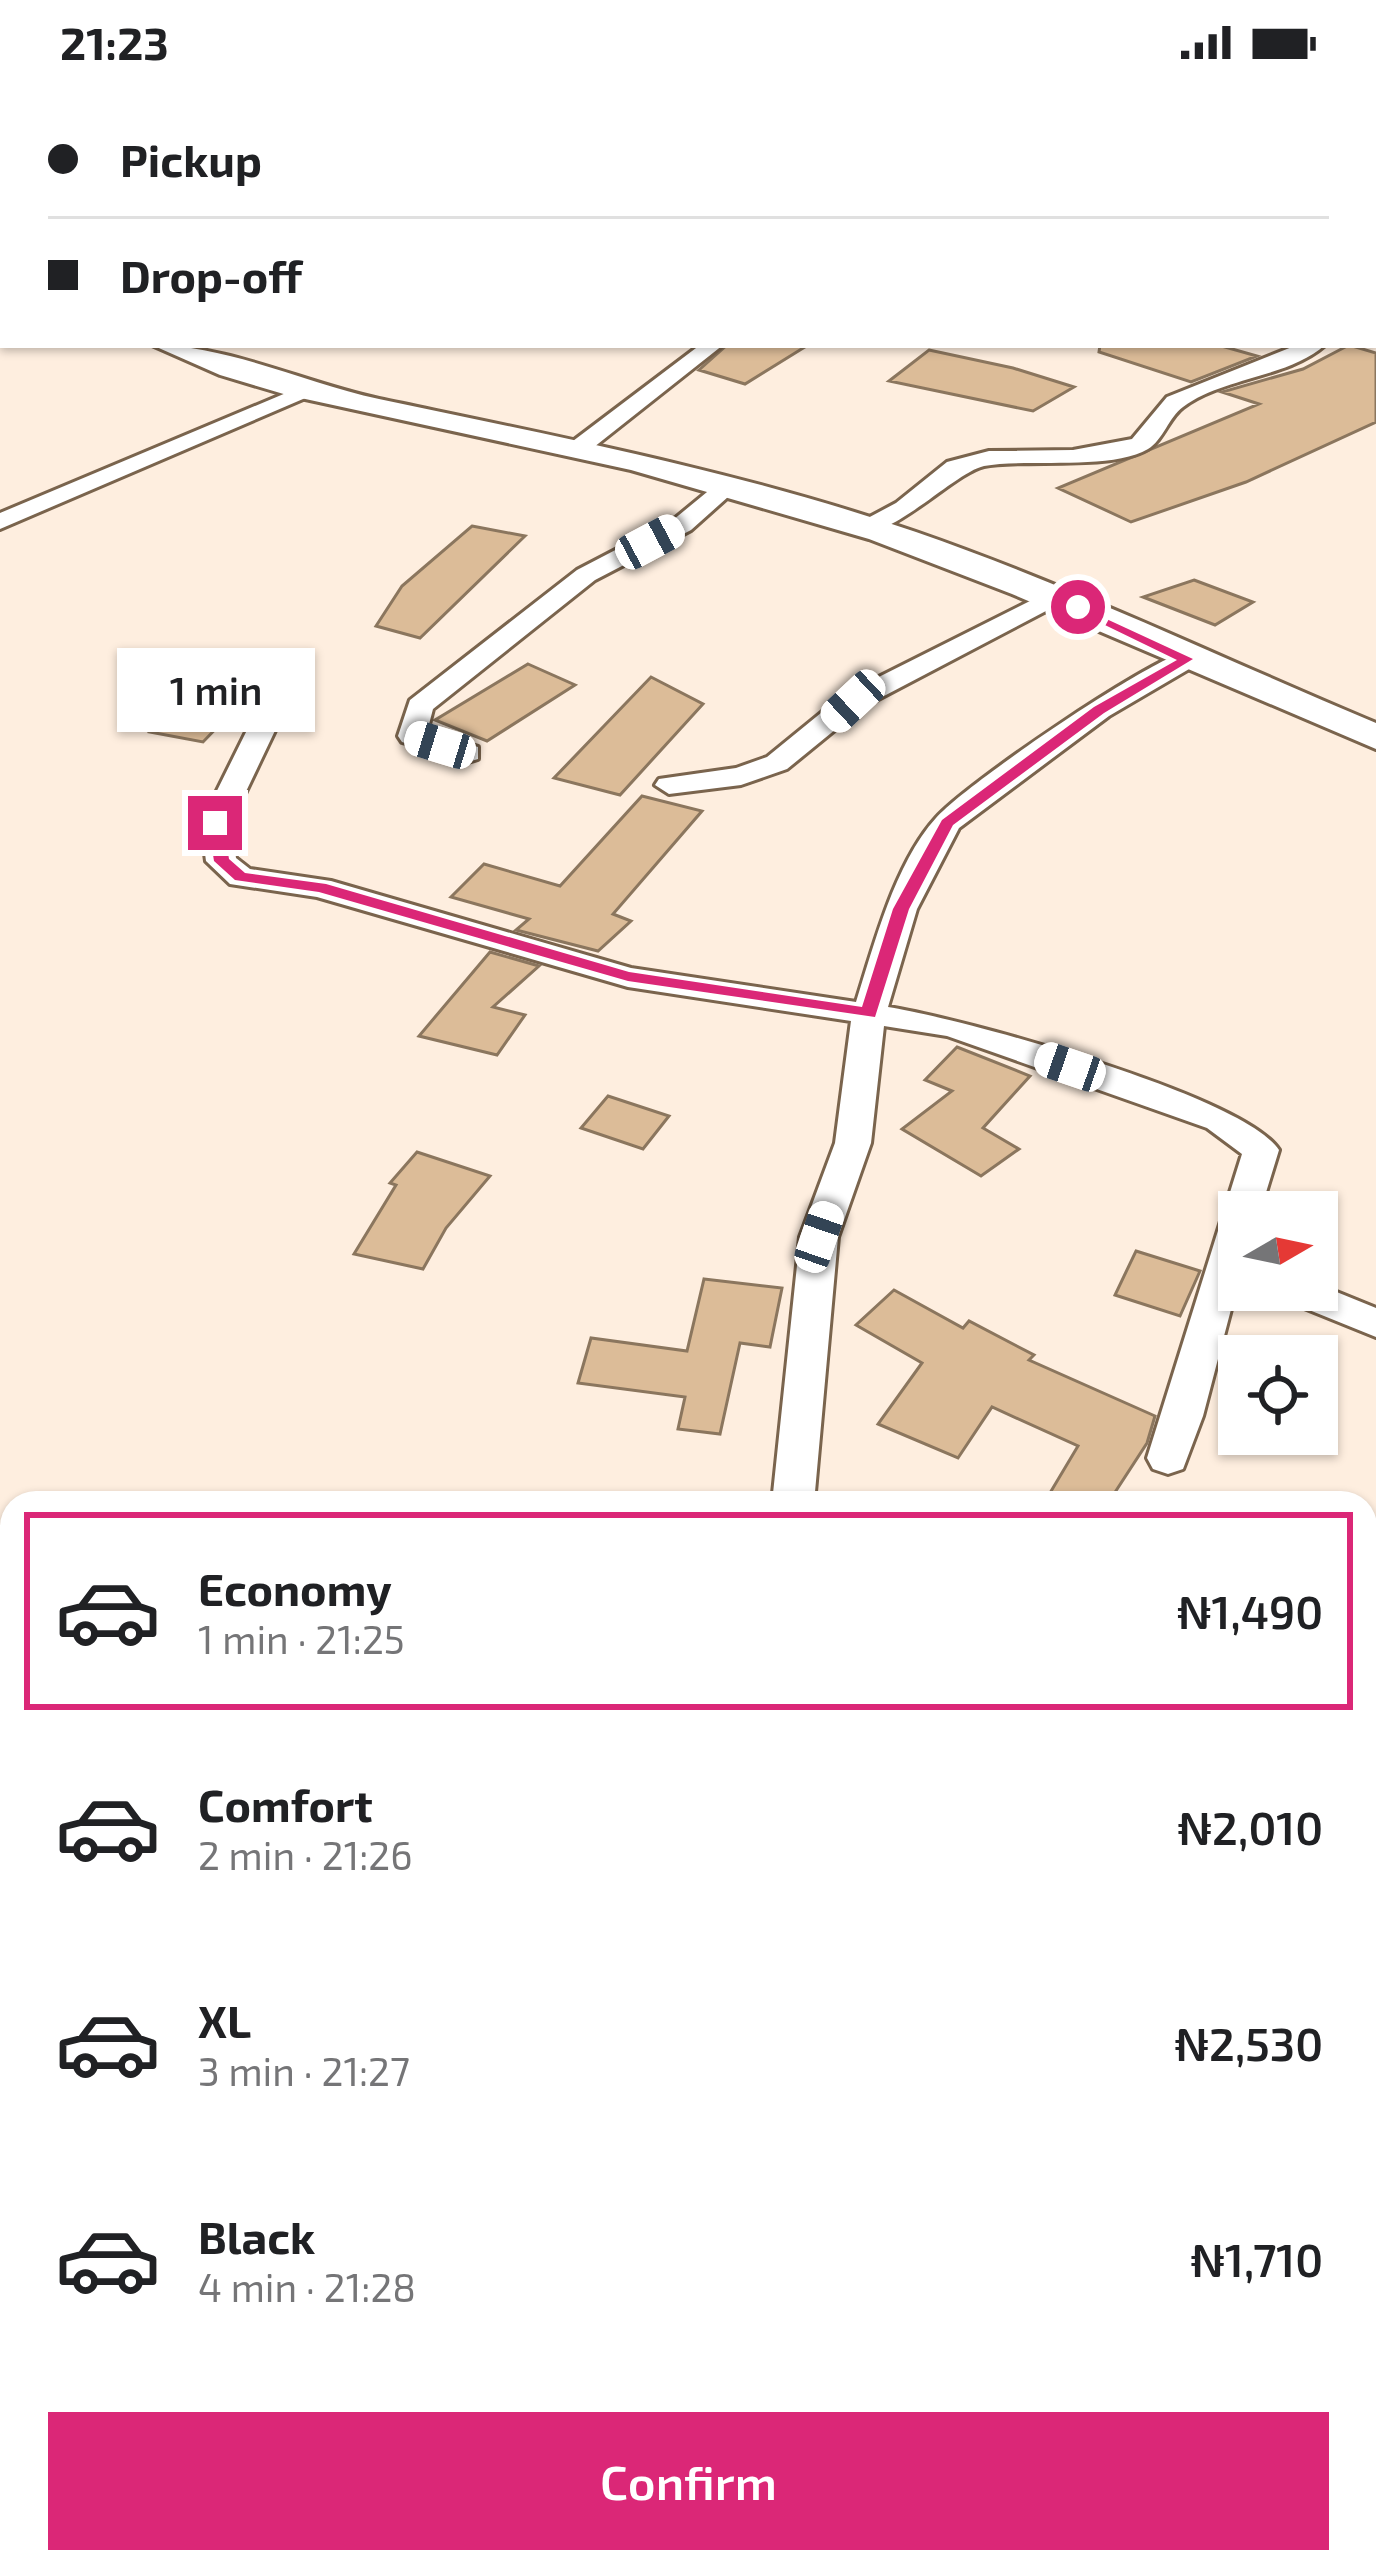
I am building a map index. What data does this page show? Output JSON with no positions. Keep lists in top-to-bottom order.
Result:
{
  "north": "right",
  "page": {
    "status": "21:23",
    "banner": ["Pickup", "Drop-off"],
    "bubble": "1 min",
    "list": [
      {
        "name": "Economy",
        "note": "1 min · 21:25",
        "value": "₦1,490"
      },
      {
        "name": "Comfort",
        "note": "2 min · 21:26",
        "value": "₦2,010"
      },
      {
        "name": "XL",
        "note": "3 min · 21:27",
        "value": "₦2,530"
      },
      {
        "name": "Black",
        "note": "4 min · 21:28",
        "value": "₦1,710"
      }
    ],
    "buttons": "Confirm"
  }
}
